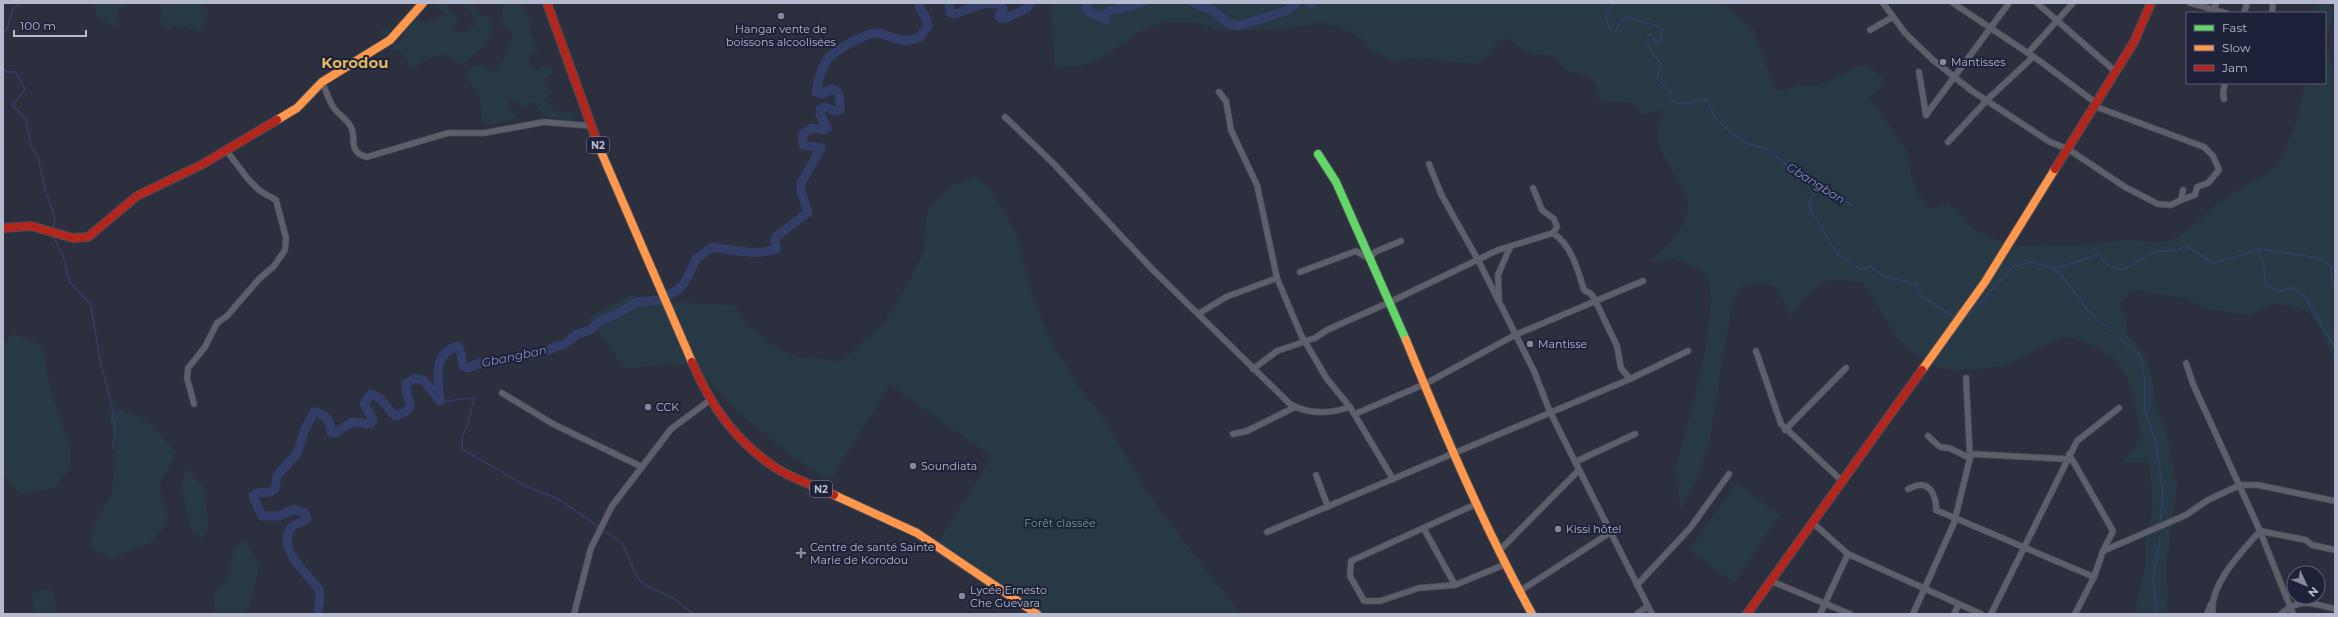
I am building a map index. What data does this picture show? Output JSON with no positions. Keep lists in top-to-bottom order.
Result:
{
  "streets": {
    "main road": ["N2"]
  },
  "districts": ["Korodou"],
  "water": ["Gbangban"],
  "parks": ["Forêt classée"],
  "places": {
    "other": [
      "Hangar vente de boissons alcoolisées",
      "Mantisses",
      "Mantisse",
      "CCK",
      "Soundiata",
      "Kissi hôtel",
      "Lycée Ernesto Che Guevara"
    ],
    "health": ["Centre de santé Sainte Marie de Korodou"]
  },
  "legend": ["Fast", "Slow", "Jam"],
  "scale_bar": "100 m",
  "north": "bottom right"
}
